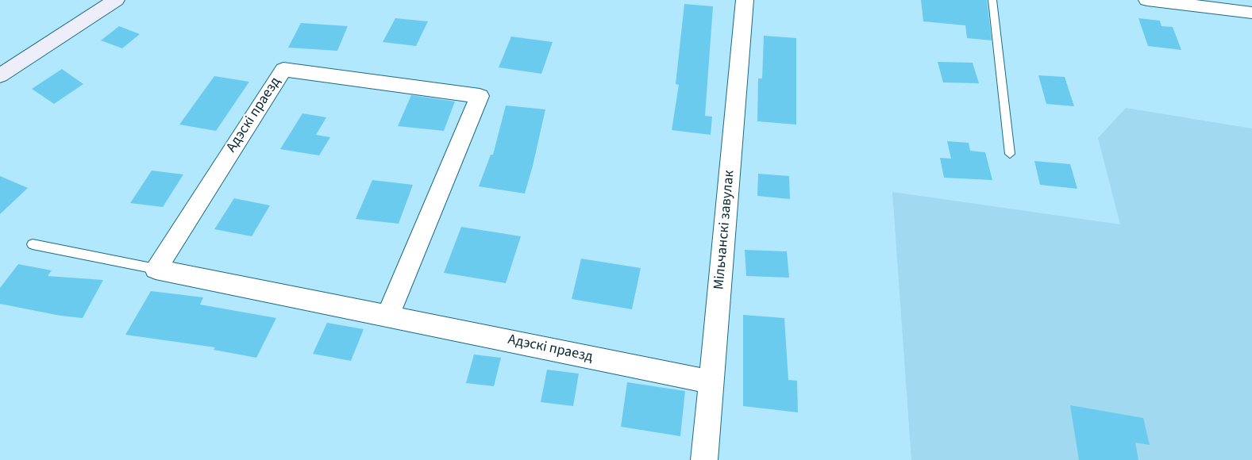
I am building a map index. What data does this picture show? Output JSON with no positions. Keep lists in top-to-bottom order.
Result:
{
  "streets": {
    "street": ["Адэскі праезд", "Мільчанскі завулак"]
  },
  "crossings": [
    ["Адэскі праезд", "Мільчанскі завулак"]
  ]
}
